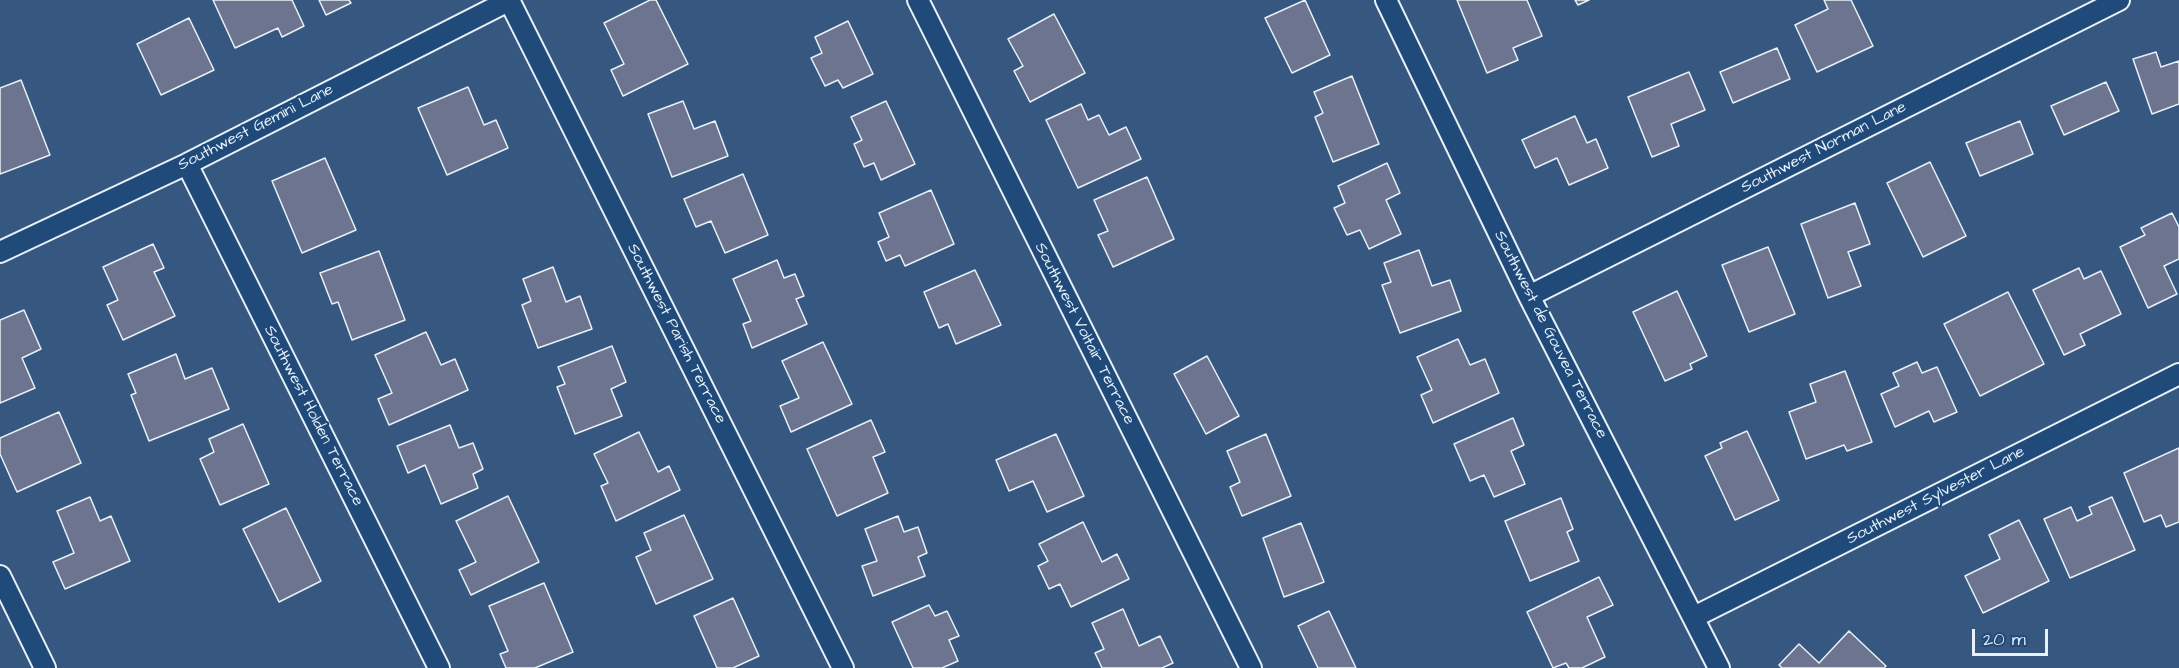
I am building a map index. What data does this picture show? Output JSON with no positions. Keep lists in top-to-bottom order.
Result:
{
  "streets": {
    "street": [
      "Southwest Gemini Lane",
      "Southwest Norman Lane",
      "Southwest Parish Terrace",
      "Southwest Voltair Terrace",
      "Southwest de Gouvea Terrace",
      "Southwest Holden Terrace",
      "Southwest Sylvester Lane"
    ]
  },
  "crossings": [
    ["Southwest Gemini Lane", "Southwest Parish Terrace"],
    ["Southwest Gemini Lane", "Southwest Holden Terrace"],
    ["Southwest Norman Lane", "Southwest de Gouvea Terrace"],
    ["Southwest de Gouvea Terrace", "Southwest Sylvester Lane"]
  ],
  "scale_bar": "20 m"
}
